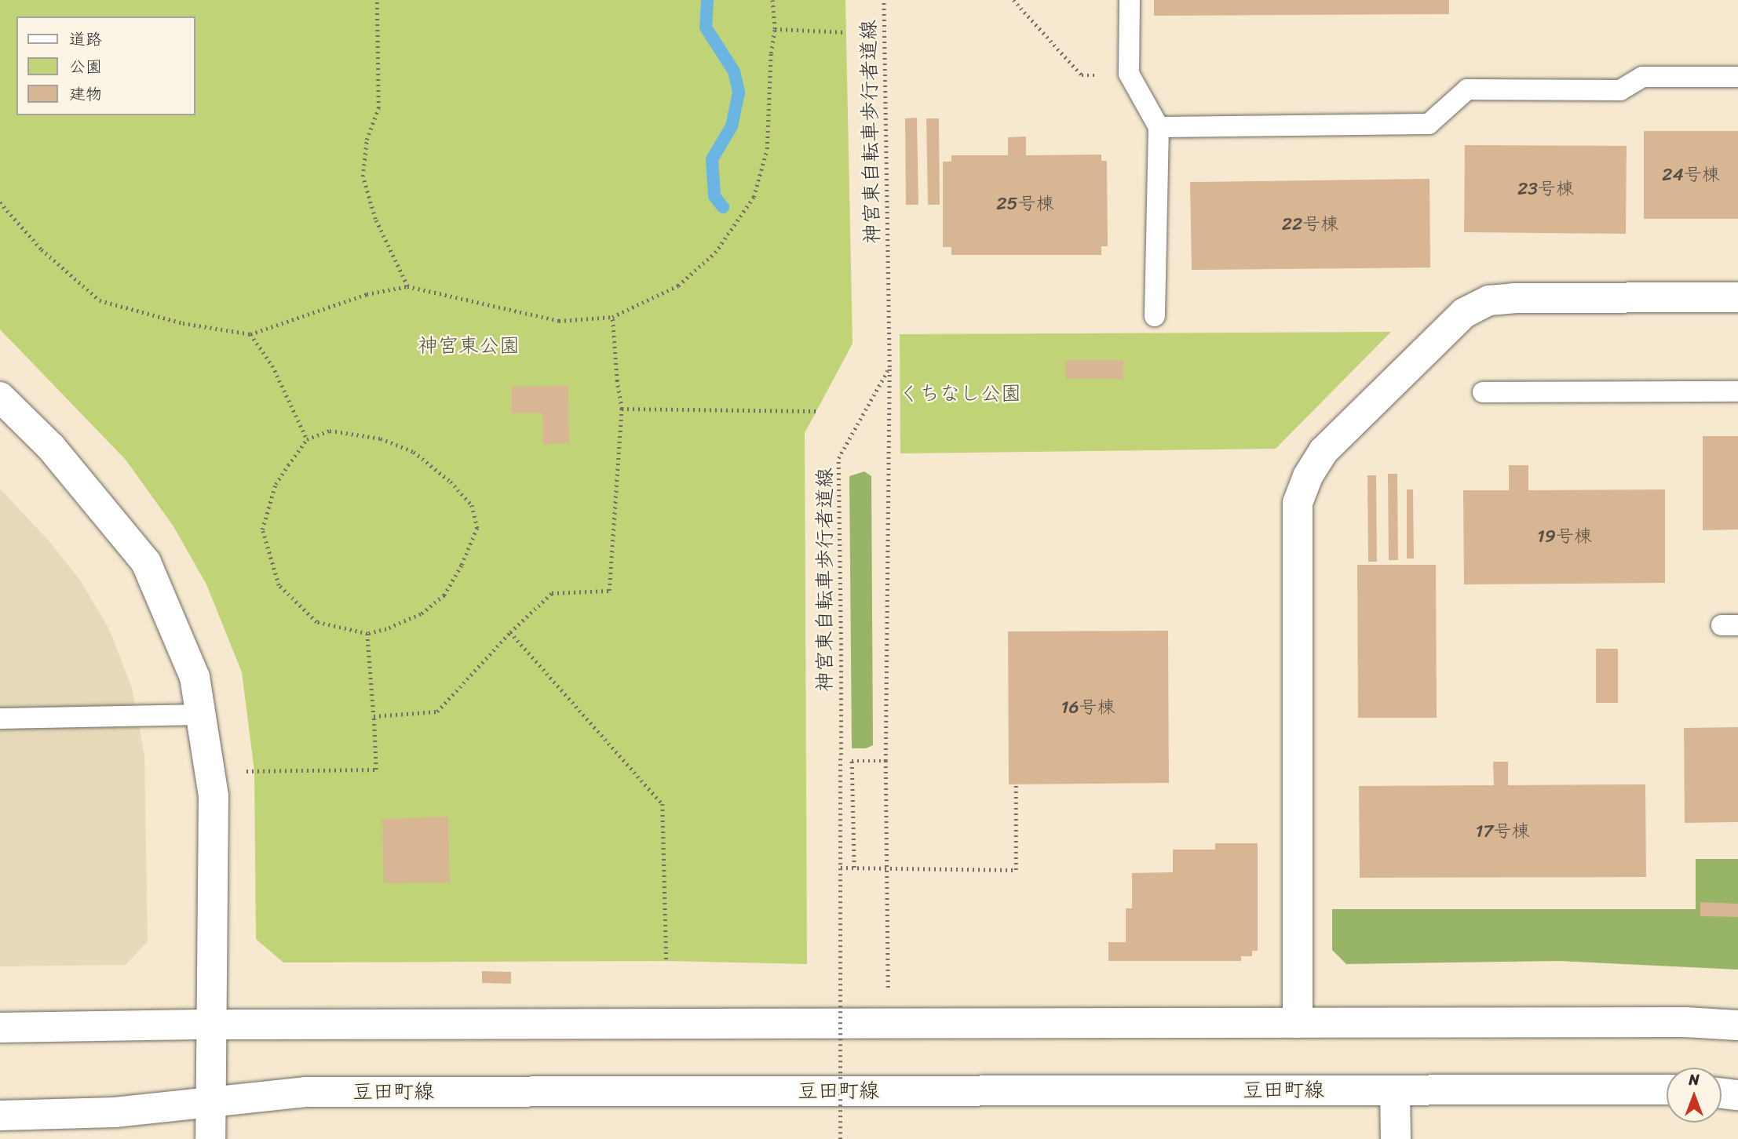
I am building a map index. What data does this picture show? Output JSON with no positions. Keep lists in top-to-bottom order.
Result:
{
  "streets": {
    "street": ["豆田町線"],
    "path": ["神宮東自転車歩行者道線"]
  },
  "parks": ["神宮東公園", "くちなし公園"],
  "house_numbers": [
    "24号棟",
    "23号棟",
    "25号棟",
    "22号棟",
    "19号棟",
    "16号棟",
    "17号棟"
  ],
  "legend": ["道路", "公園", "建物"],
  "north": "top"
}
